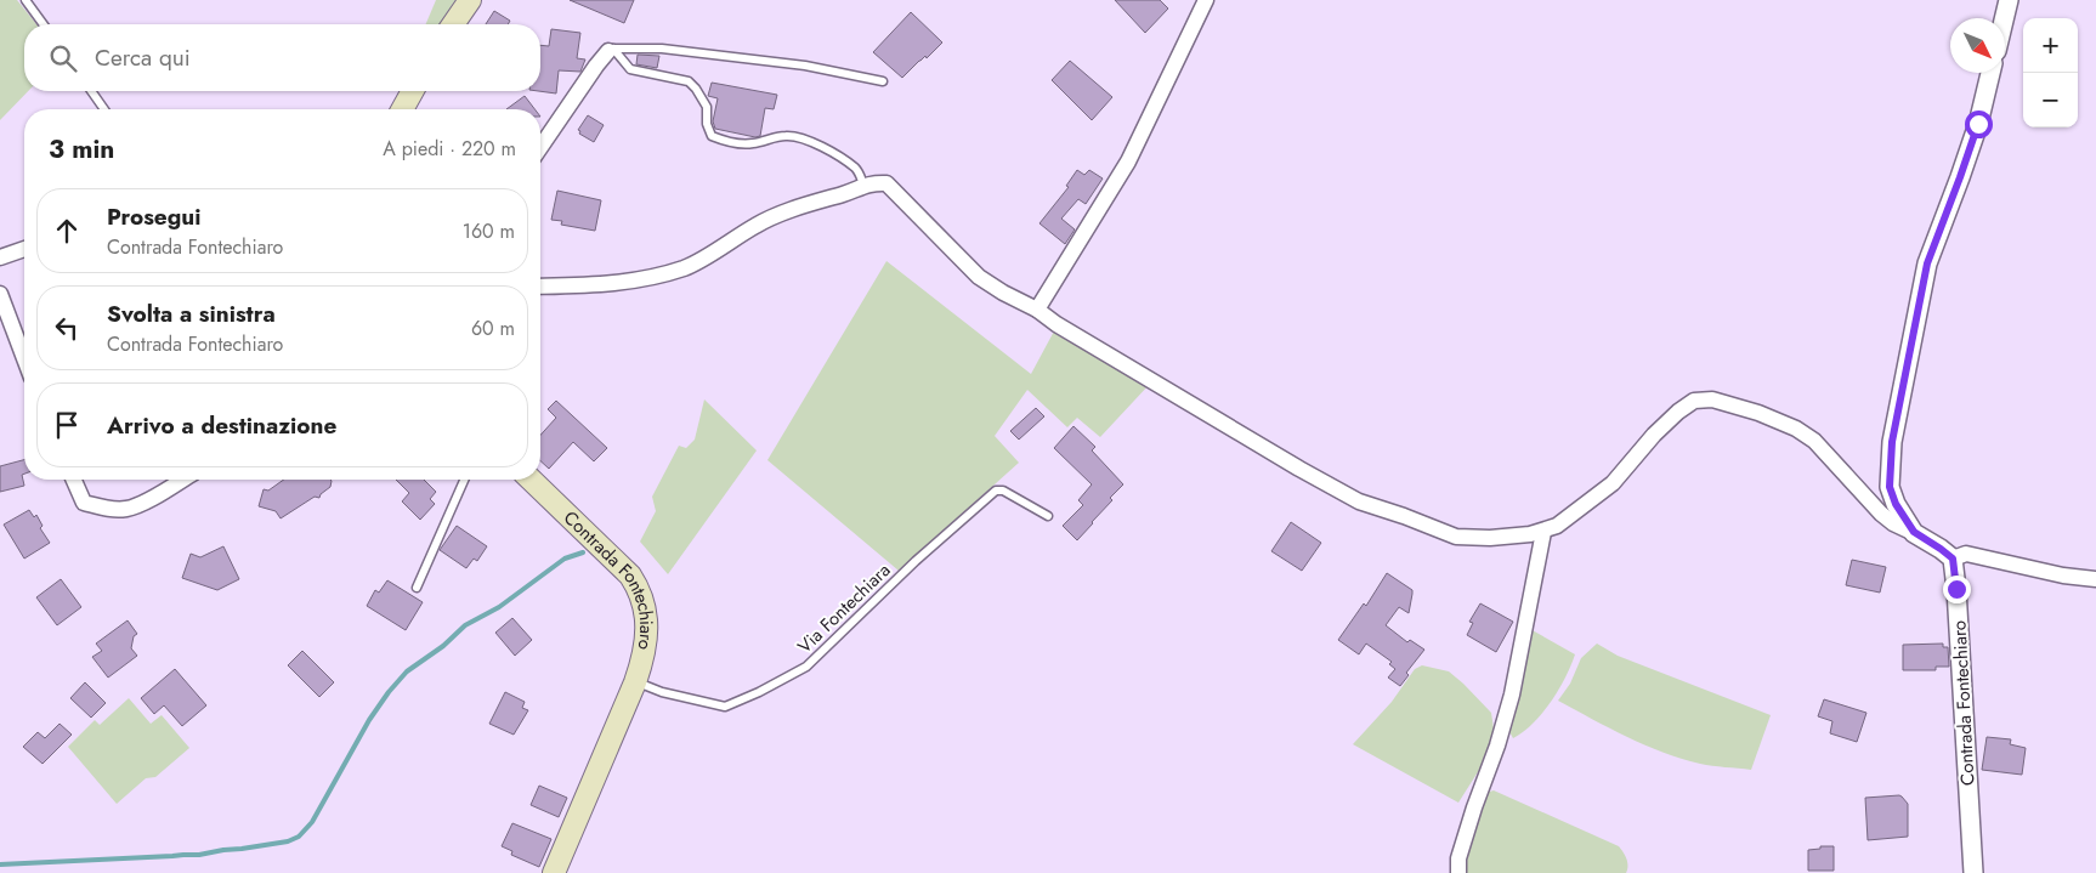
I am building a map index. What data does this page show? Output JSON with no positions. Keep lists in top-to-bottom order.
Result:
{
  "streets": {
    "main road": ["Contrada Fontechiaro"],
    "lane": ["Via Fontechiara"]
  },
  "crossings": [
    ["Contrada Fontechiaro", "Via Fontechiara"]
  ],
  "north": "bottom right",
  "page": {
    "map_buttons": ["+", "−"],
    "search": "Cerca qui",
    "heading": ["3 min", "A piedi · 220 m"],
    "list": [
      ["Prosegui", "Contrada Fontechiaro", "160 m"],
      ["Svolta a sinistra", "Contrada Fontechiaro", "60 m"],
      "Arrivo a destinazione"
    ]
  }
}
